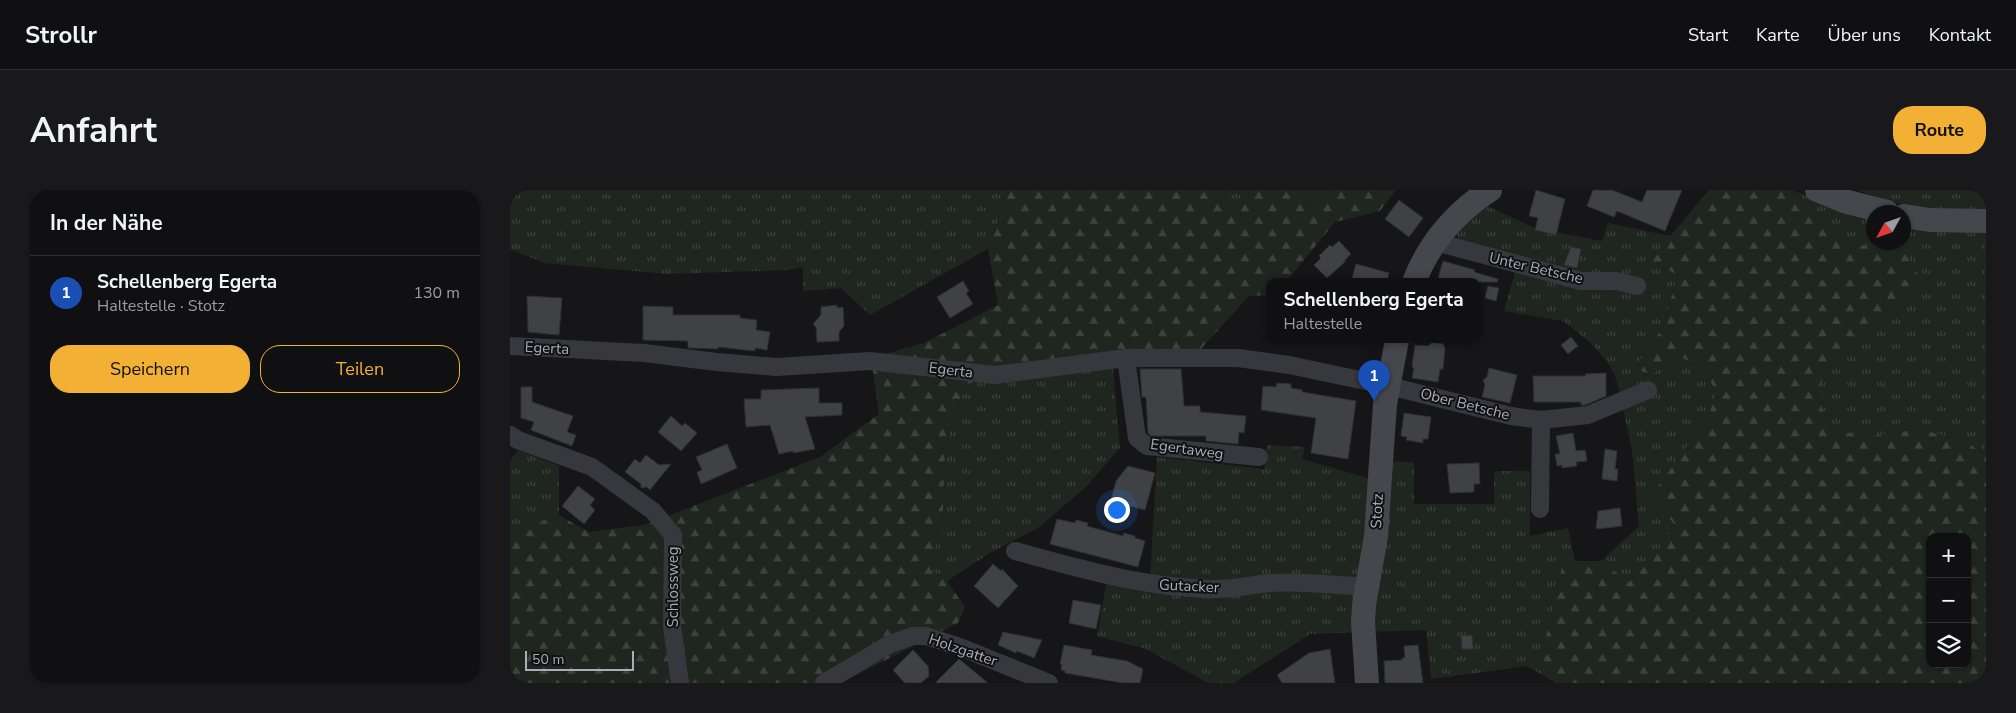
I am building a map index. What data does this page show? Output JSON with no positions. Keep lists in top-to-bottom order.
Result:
{
  "streets": {
    "street": [
      "Unter Betsche",
      "Egerta",
      "Ober Betsche",
      "Egertaweg",
      "Stotz",
      "Gutacker",
      "Schlossweg",
      "Holzgatter"
    ]
  },
  "crossings": [
    ["Egerta", "Ober Betsche"],
    ["Egerta", "Egertaweg"],
    ["Egerta", "Stotz"],
    ["Ober Betsche", "Stotz"],
    ["Stotz", "Gutacker"]
  ],
  "scale_bar": "50 m",
  "north": "bottom left",
  "page": {
    "header": "Strollr",
    "nav": [
      "Start",
      "Karte",
      "Über uns",
      "Kontakt"
    ],
    "buttons": [
      "Route",
      ["Speichern", "Teilen"]
    ],
    "title": "Anfahrt",
    "heading": "In der Nähe",
    "list": [
      {
        "mark": "1",
        "name": "Schellenberg Egerta",
        "note": "Haltestelle · Stotz",
        "value": "130 m"
      }
    ],
    "popup": ["Schellenberg Egerta", "Haltestelle"],
    "pins": "1",
    "map_buttons": ["+", "−"],
    "scale": "50 m"
  }
}
